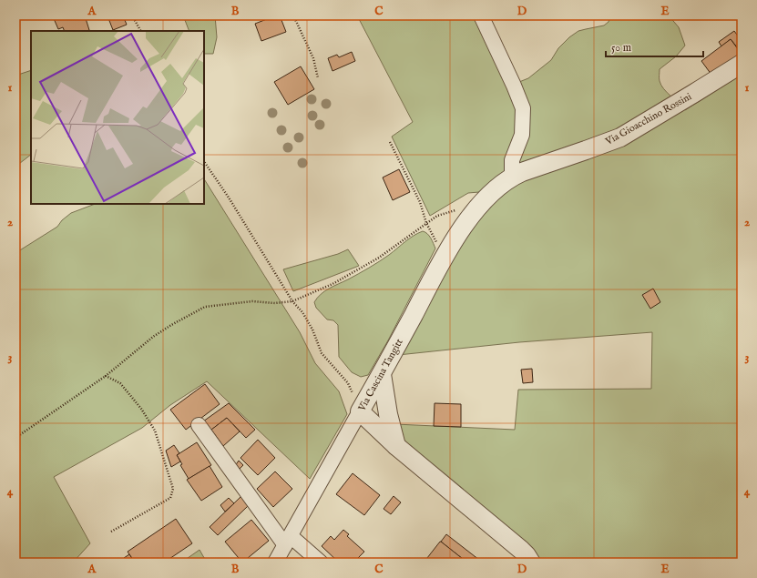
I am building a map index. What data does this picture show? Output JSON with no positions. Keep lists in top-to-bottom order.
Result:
{
  "streets": {
    "street": ["Via Gioacchino Rossini", "Via Cascina Tangitt"]
  },
  "crossings": [
    ["Via Gioacchino Rossini", "Via Cascina Tangitt"]
  ],
  "scale_bar": "50 m",
  "grid": {
    "columns": [
      "A",
      "B",
      "C",
      "D",
      "E"
    ],
    "rows": [
      "1",
      "2",
      "3",
      "4"
    ]
  }
}
